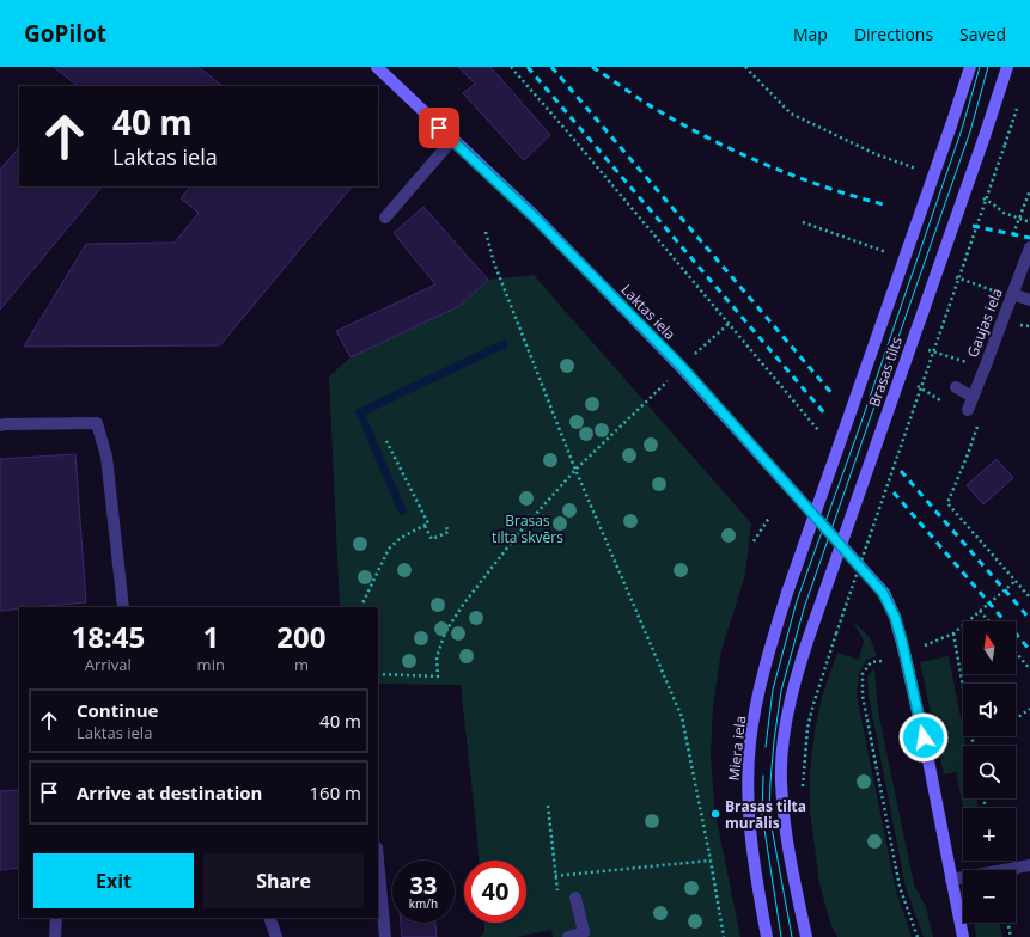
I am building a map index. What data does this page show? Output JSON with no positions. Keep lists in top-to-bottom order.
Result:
{
  "streets": {
    "street": [
      "Laktas iela",
      "Gaujas iela",
      "Brasas tilts",
      "Miera iela"
    ]
  },
  "crossings": [
    ["Brasas tilts", "Miera iela"]
  ],
  "parks": ["Brasas tilta skvērs"],
  "places": ["Brasas tilta murālis"],
  "north": "top",
  "page": {
    "header": "GoPilot",
    "nav": ["Map", "Directions", "Saved"],
    "turn": ["40 m", "Laktas iela"],
    "eta": [
      "18:45",
      "Arrival",
      "1",
      "min",
      "200",
      "m"
    ],
    "map_buttons": ["+", "−"],
    "list": [
      {
        "name": "Continue",
        "note": "Laktas iela",
        "value": "40 m"
      },
      {
        "name": "Arrive at destination",
        "value": "160 m"
      }
    ],
    "buttons": ["Exit", "Share"],
    "speed": "33 km/h",
    "limit": "40"
  }
}
